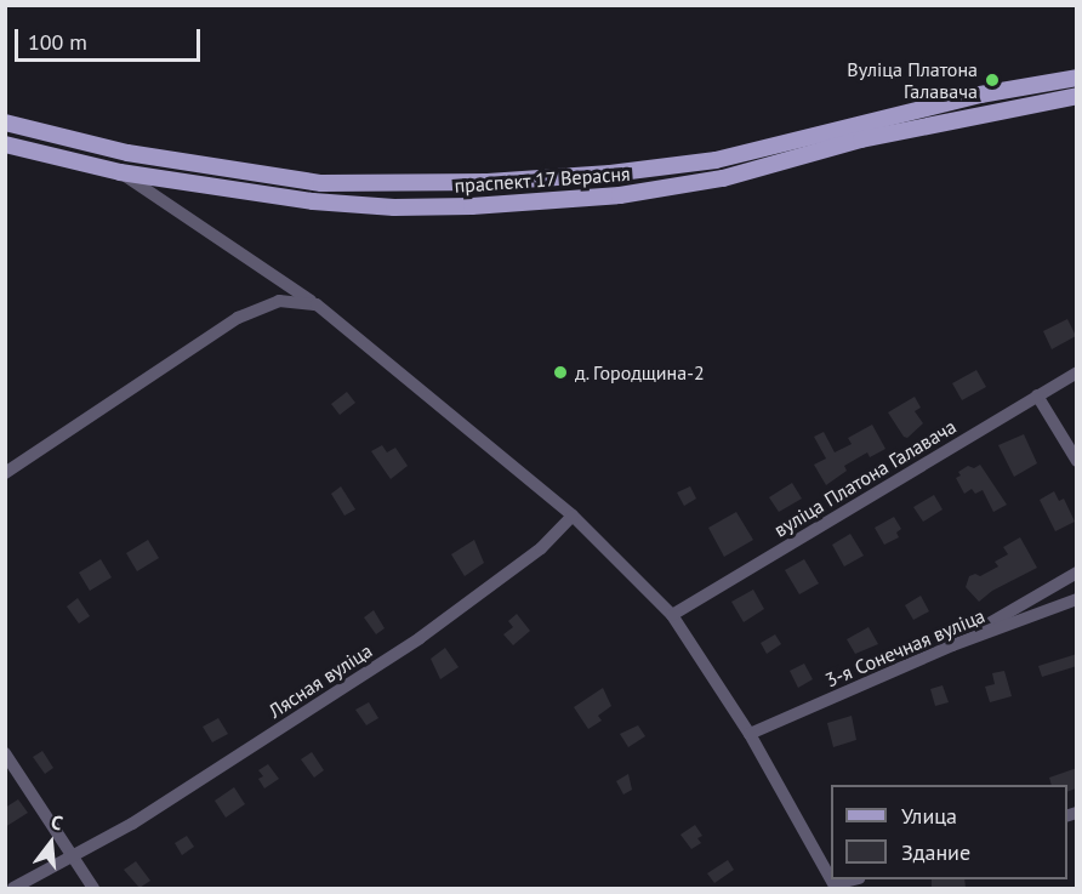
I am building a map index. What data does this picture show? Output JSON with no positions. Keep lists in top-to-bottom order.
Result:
{
  "streets": {
    "main road": ["праспект 17 Верасня"],
    "street": ["вуліца Платона Галавача", "3-я Сонечная вуліца", "Лясная вуліца"]
  },
  "places": ["Вуліца Платона Галавача", "д. Городщина-2"],
  "legend": ["Улица", "Здание"],
  "scale_bar": "100 m",
  "north": "top"
}
